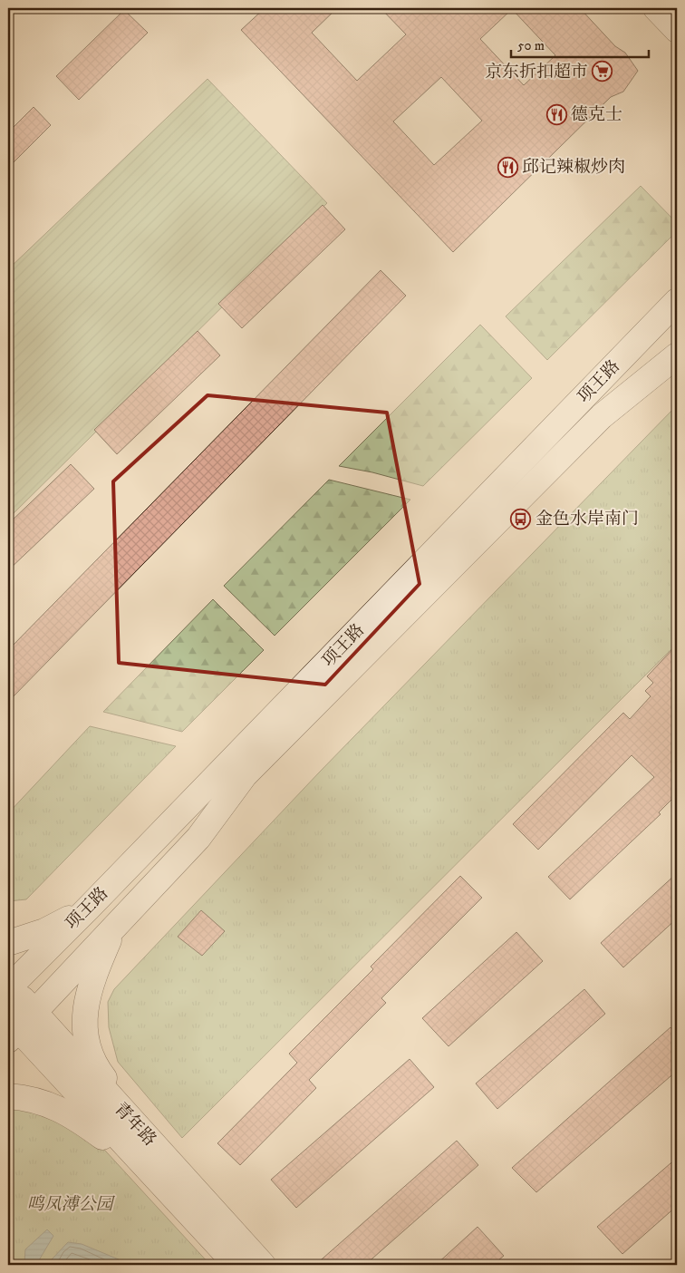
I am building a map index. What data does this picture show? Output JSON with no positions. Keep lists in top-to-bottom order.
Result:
{
  "streets": {
    "main road": ["项王路", "青年路"]
  },
  "crossings": [
    ["项王路", "青年路"]
  ],
  "parks": ["鸣凤溥公园"],
  "places": {
    "supermarket": ["京东折扣超市"],
    "restaurant": ["德克士", "邱记辣椒炒肉"],
    "bus stop": ["金色水岸南门"]
  },
  "scale_bar": "50 m"
}
